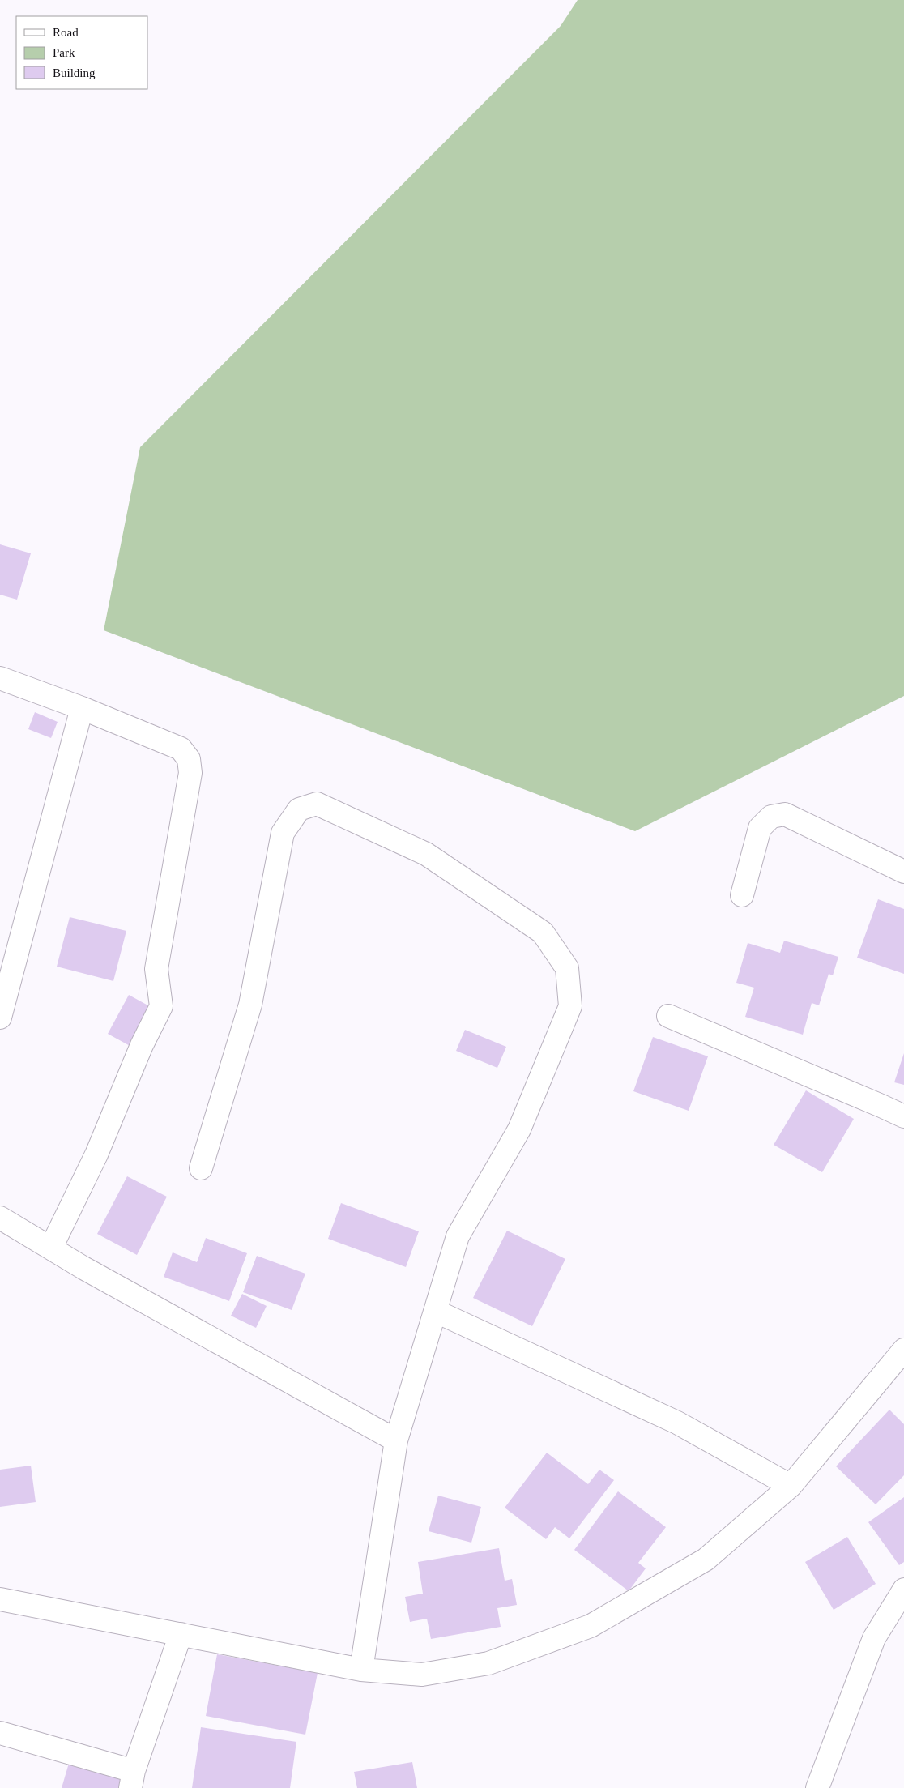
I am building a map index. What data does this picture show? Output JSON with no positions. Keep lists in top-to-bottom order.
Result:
{
  "legend": ["Road", "Park", "Building"]
}
